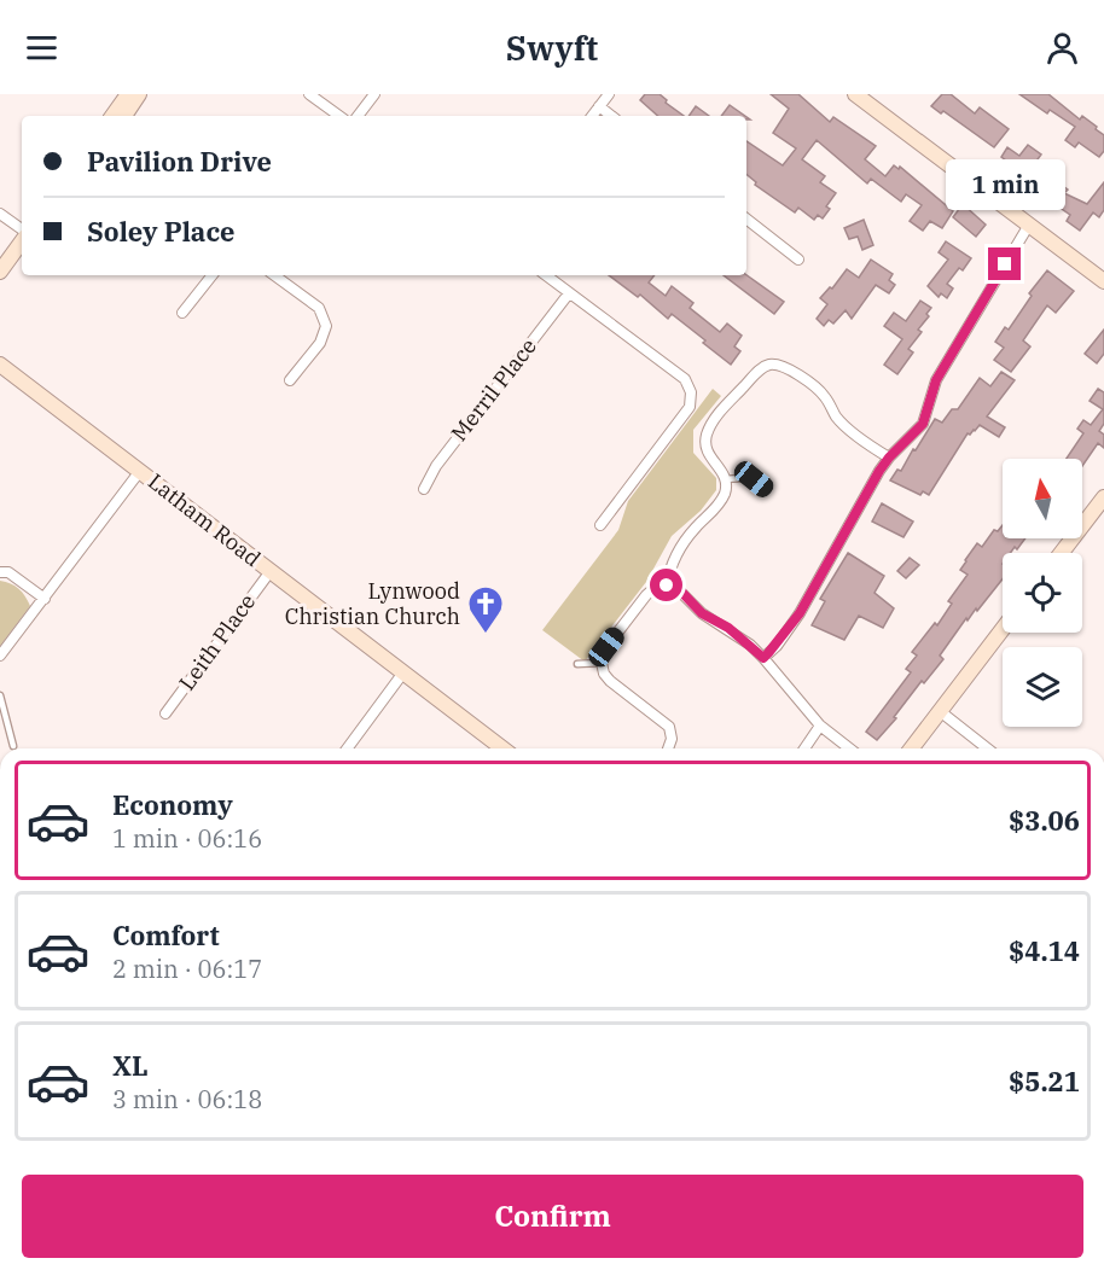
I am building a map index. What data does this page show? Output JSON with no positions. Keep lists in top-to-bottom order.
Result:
{
  "streets": {
    "street": ["Merril Place", "Latham Road", "Leith Place"]
  },
  "crossings": [
    ["Latham Road", "Leith Place"]
  ],
  "places": {
    "church": ["Lynwood Christian Church"]
  },
  "north": "top",
  "page": {
    "header": "Swyft",
    "banner": ["Pavilion Drive", "Soley Place"],
    "bubble": "1 min",
    "list": [
      {
        "name": "Economy",
        "note": "1 min · 06:16",
        "value": "$3.06"
      },
      {
        "name": "Comfort",
        "note": "2 min · 06:17",
        "value": "$4.14"
      },
      {
        "name": "XL",
        "note": "3 min · 06:18",
        "value": "$5.21"
      }
    ],
    "buttons": "Confirm"
  }
}
